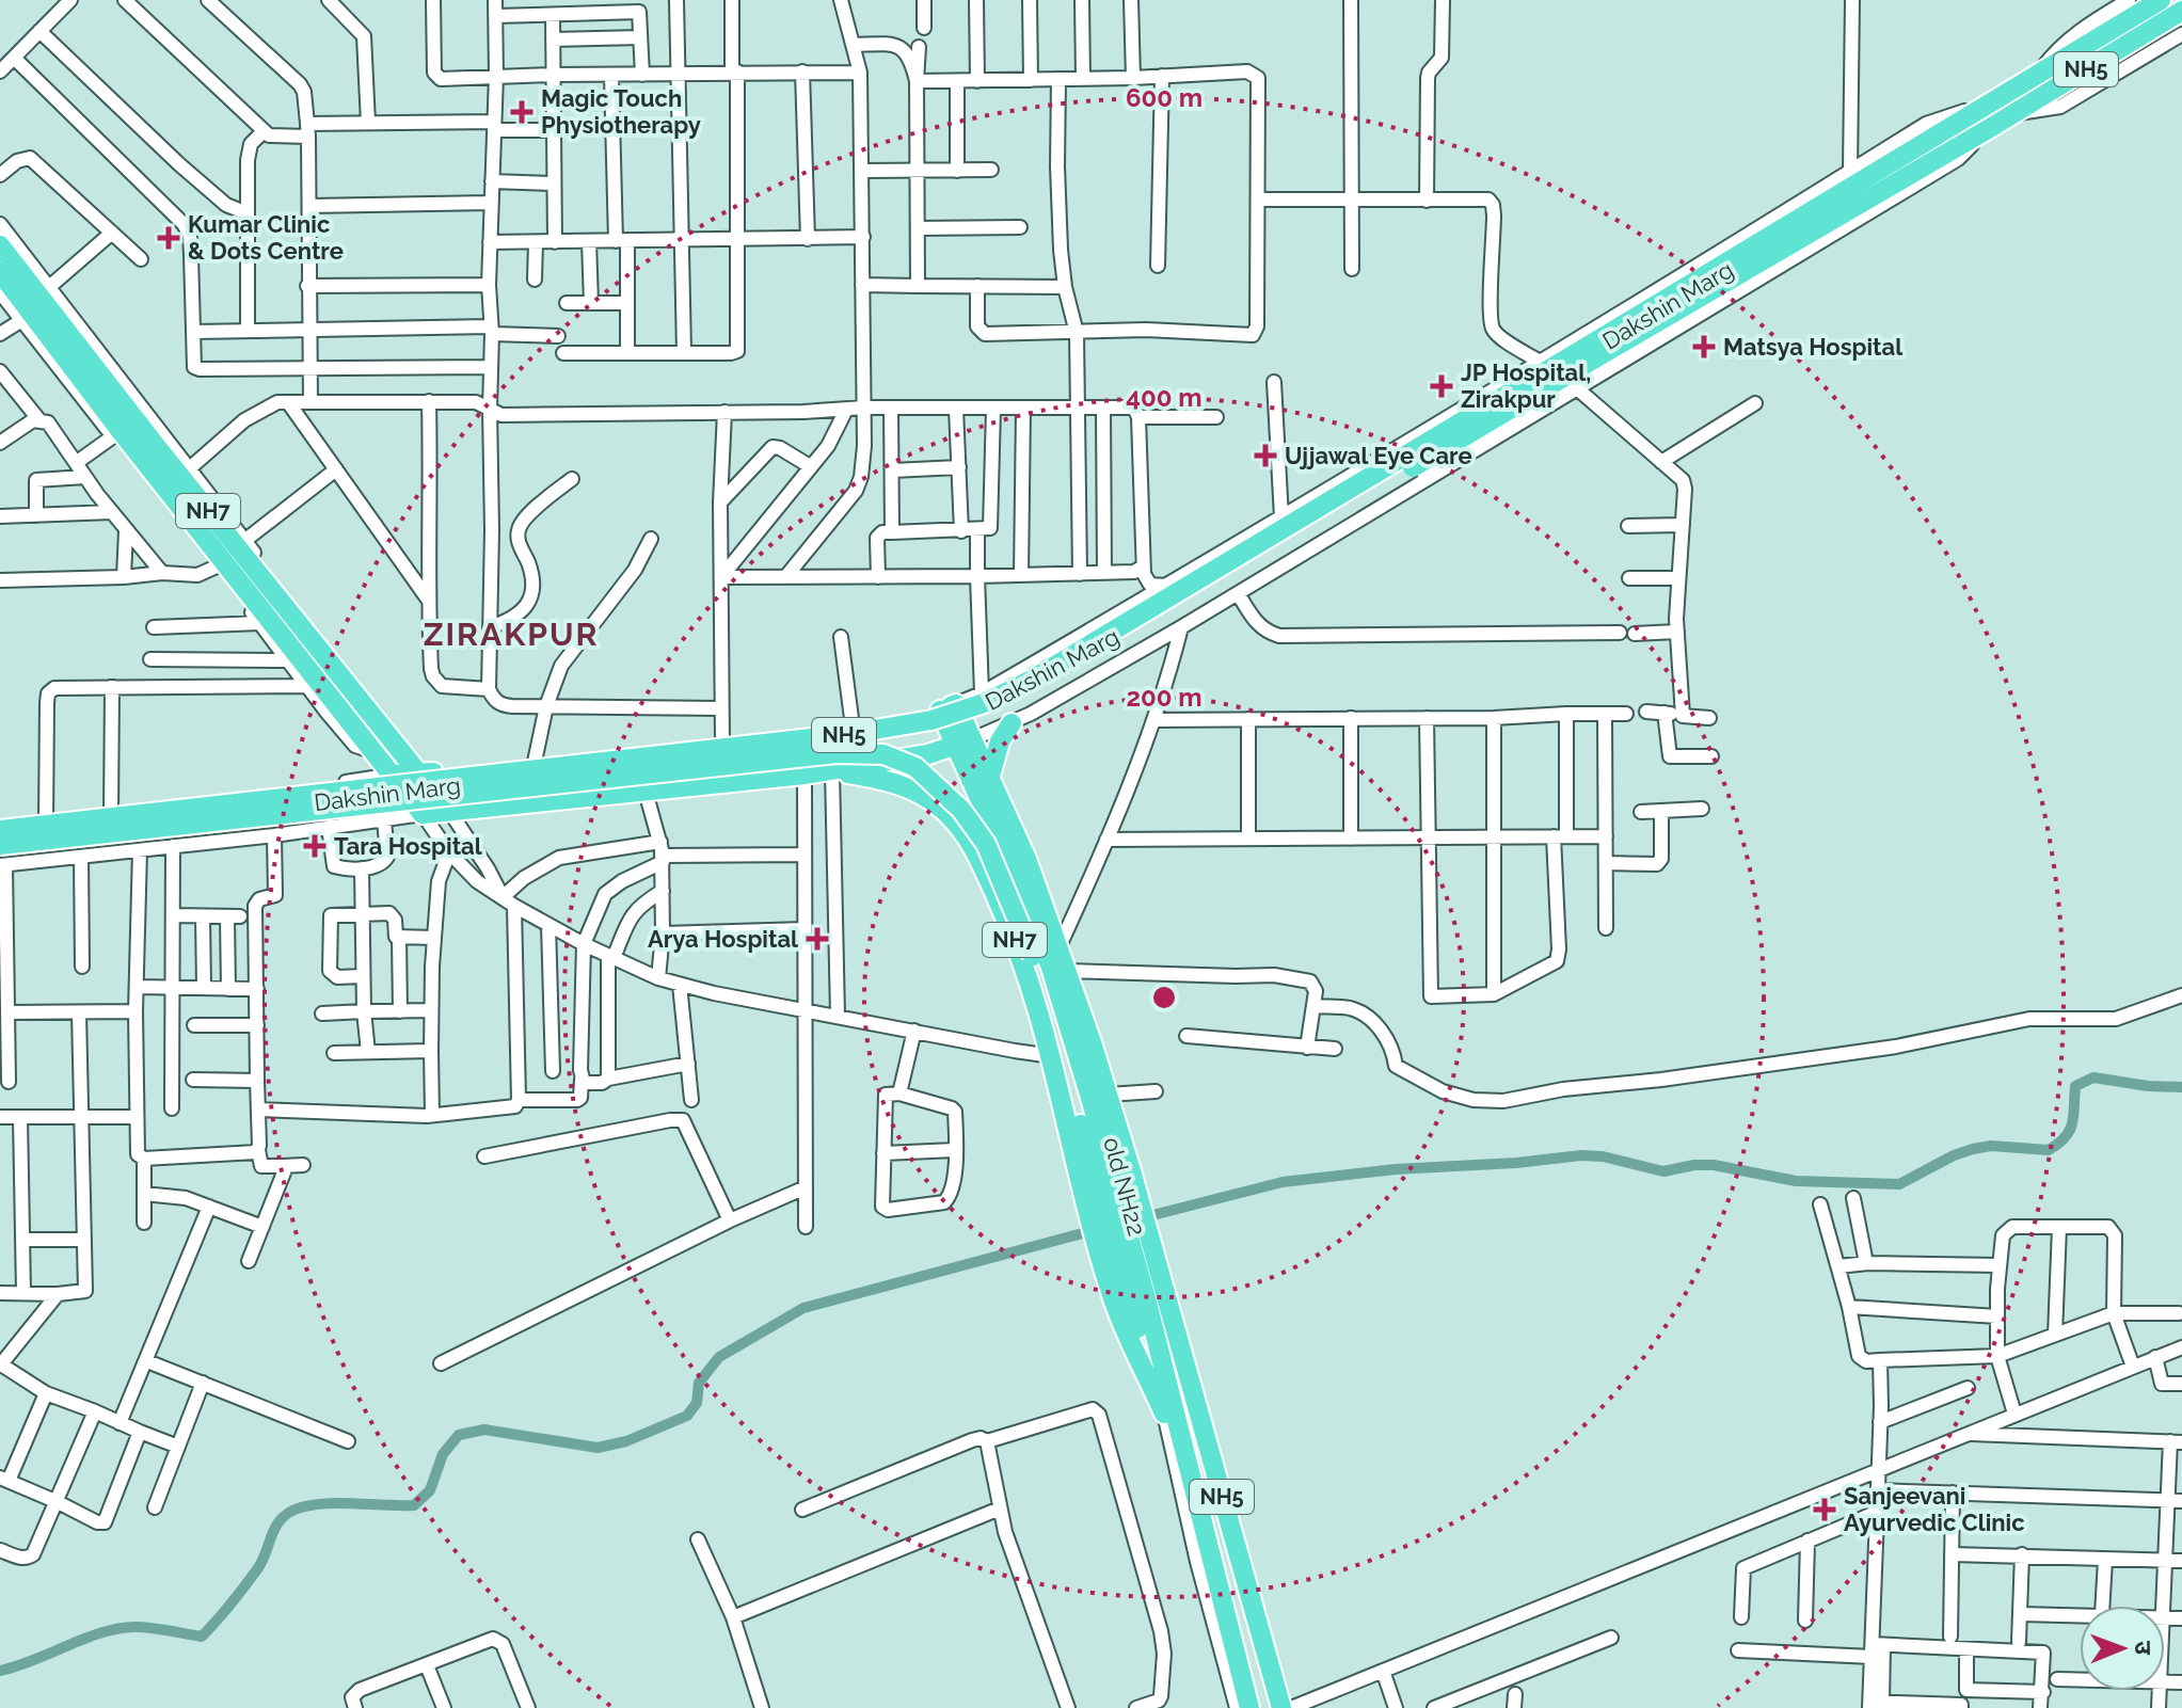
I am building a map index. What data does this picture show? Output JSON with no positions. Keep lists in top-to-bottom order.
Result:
{
  "streets": {
    "highway": [
      "NH5",
      "Dakshin Marg",
      "NH7",
      "old NH22"
    ]
  },
  "crossings": [
    ["NH5", "Dakshin Marg"],
    ["NH5", "NH7"],
    ["NH5", "old NH22"],
    ["Dakshin Marg", "NH7"],
    ["Dakshin Marg", "old NH22"],
    ["NH7", "old NH22"]
  ],
  "districts": ["ZIRAKPUR"],
  "places": {
    "health": [
      "Magic Touch Physiotherapy",
      "Kumar Clinic & Dots Centre",
      "Matsya Hospital",
      "JP Hospital, Zirakpur",
      "Ujjawal Eye Care",
      "Tara Hospital",
      "Arya Hospital",
      "Sanjeevani Ayurvedic Clinic"
    ]
  },
  "north": "right",
  "rings": ["600 m", "400 m", "200 m"]
}
